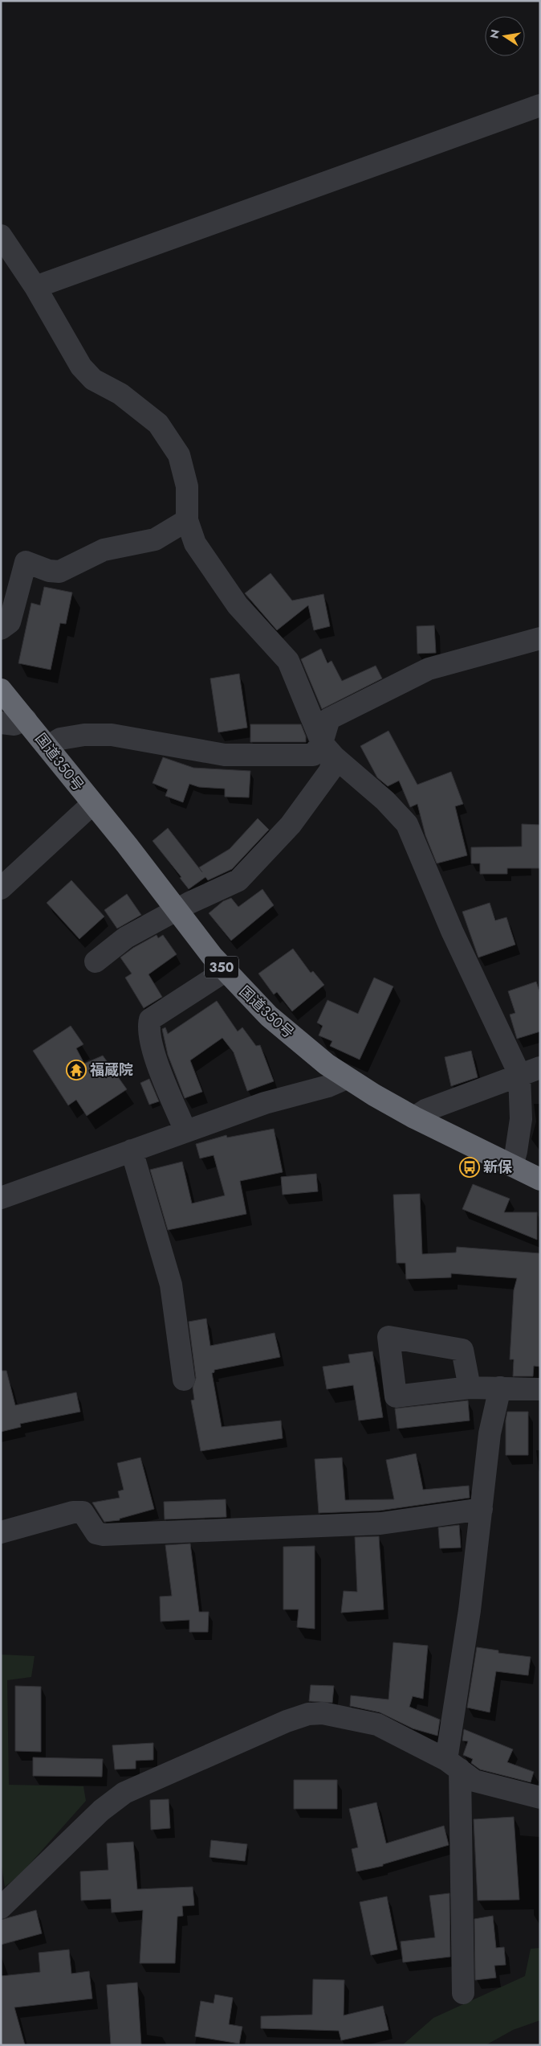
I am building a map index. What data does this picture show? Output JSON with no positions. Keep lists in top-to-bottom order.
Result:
{
  "streets": {
    "highway": ["国道350号", "350"]
  },
  "places": {
    "temple": ["福蔵院"],
    "bus stop": ["新保"]
  },
  "north": "left"
}
